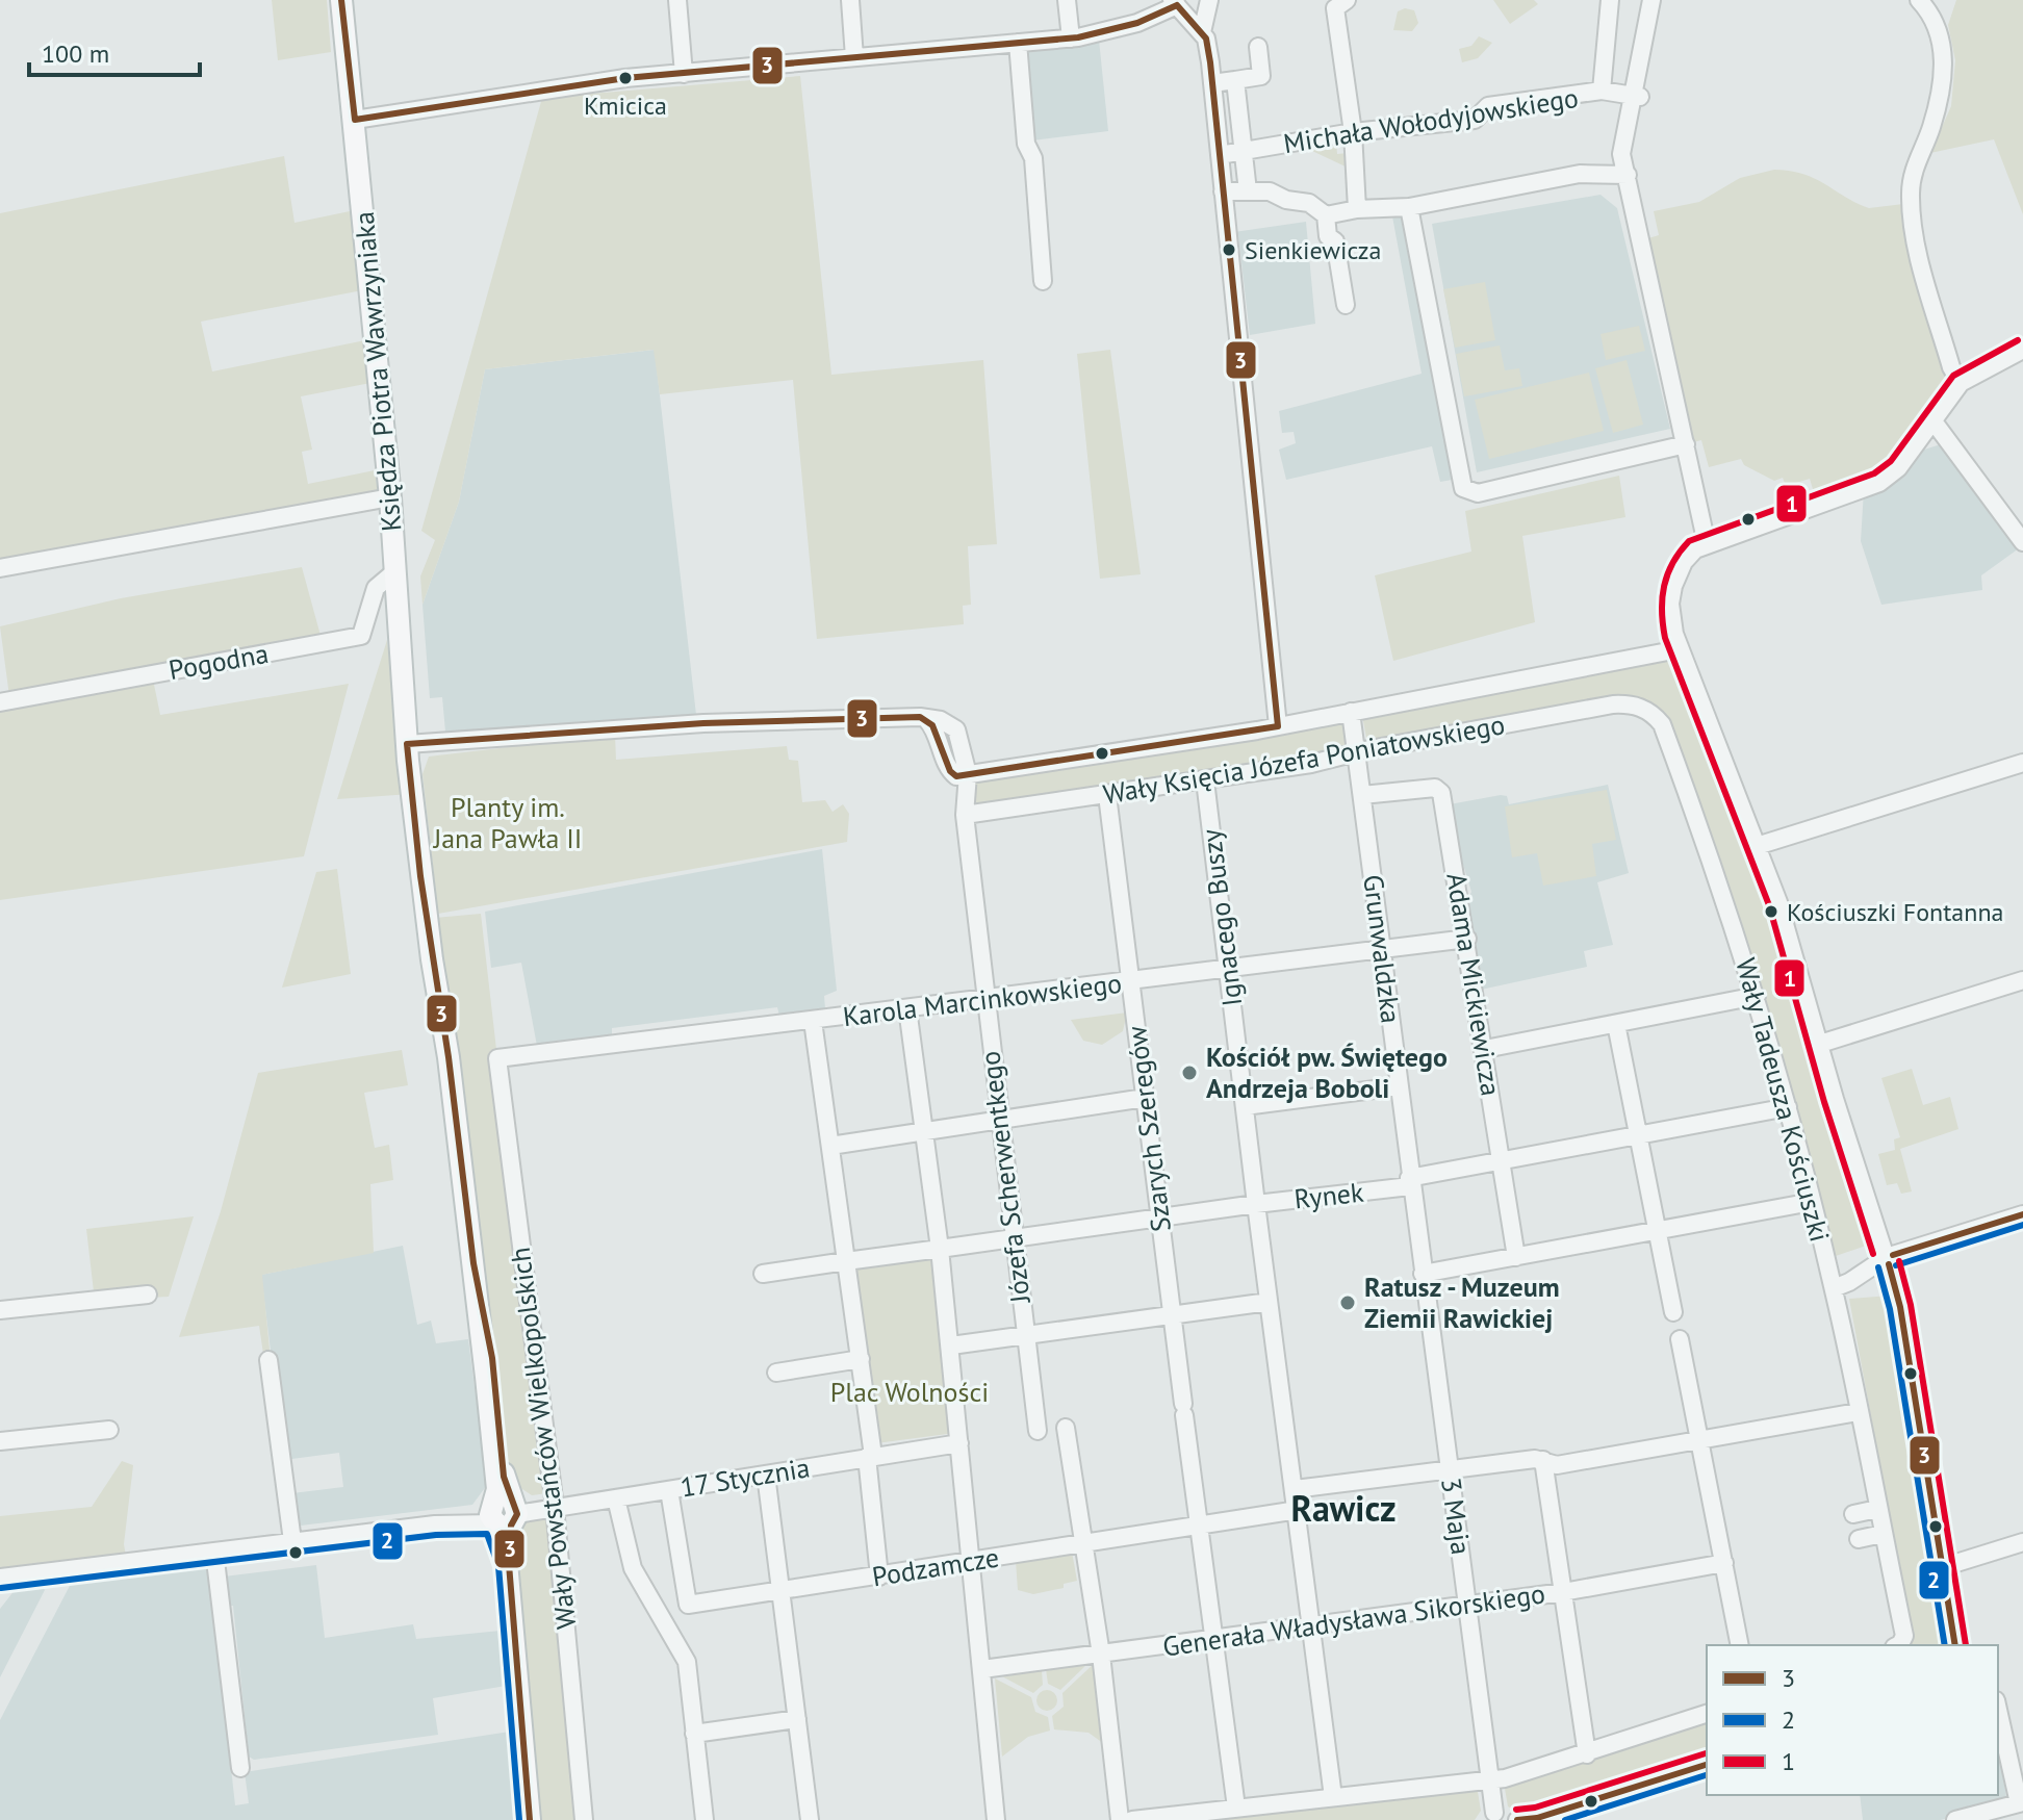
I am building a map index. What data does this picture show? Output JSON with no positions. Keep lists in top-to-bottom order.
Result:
{
  "streets": {
    "main road": ["Księdza Piotra Wawrzyniaka", "Wały Powstańców Wielkopolskich"],
    "street": [
      "Michała Wołodyjowskiego",
      "Pogodna",
      "Wały Księcia Józefa Poniatowskiego",
      "Ignacego Buszy",
      "Grunwaldzka",
      "Adama Mickiewicza",
      "Karola Marcinkowskiego",
      "Wały Tadeusza Kościuszki",
      "Szarych Szeregów",
      "Józefa Scherwentkego",
      "Rynek",
      "17 Stycznia",
      "3 Maja",
      "Podzamcze",
      "Generała Władysława Sikorskiego"
    ]
  },
  "crossings": [
    ["Księdza Piotra Wawrzyniaka", "Pogodna"],
    ["Księdza Piotra Wawrzyniaka", "Wały Powstańców Wielkopolskich"],
    ["Wały Księcia Józefa Poniatowskiego", "Ignacego Buszy"],
    ["Wały Księcia Józefa Poniatowskiego", "Grunwaldzka"],
    ["Wały Księcia Józefa Poniatowskiego", "Wały Tadeusza Kościuszki"],
    ["Wały Księcia Józefa Poniatowskiego", "Szarych Szeregów"],
    ["Wały Księcia Józefa Poniatowskiego", "Józefa Scherwentkego"],
    ["Ignacego Buszy", "Karola Marcinkowskiego"],
    ["Ignacego Buszy", "Rynek"],
    ["Grunwaldzka", "Adama Mickiewicza"],
    ["Grunwaldzka", "Karola Marcinkowskiego"],
    ["Grunwaldzka", "Rynek"],
    ["Adama Mickiewicza", "Karola Marcinkowskiego"],
    ["Adama Mickiewicza", "Rynek"],
    ["Karola Marcinkowskiego", "Szarych Szeregów"],
    ["Karola Marcinkowskiego", "Józefa Scherwentkego"],
    ["Karola Marcinkowskiego", "Wały Powstańców Wielkopolskich"],
    ["Wały Tadeusza Kościuszki", "Rynek"],
    ["Szarych Szeregów", "Podzamcze"],
    ["Szarych Szeregów", "Generała Władysława Sikorskiego"],
    ["Rynek", "Podzamcze"],
    ["Rynek", "Generała Władysława Sikorskiego"],
    ["Wały Powstańców Wielkopolskich", "17 Stycznia"],
    ["3 Maja", "Generała Władysława Sikorskiego"]
  ],
  "districts": ["Rawicz"],
  "parks": ["Planty im. Jana Pawła II", "Plac Wolności"],
  "places": [
    "Kmicica",
    "Sienkiewicza",
    "Kościuszki Fontanna",
    "Kościół pw. Świętego Andrzeja Boboli",
    "Ratusz - Muzeum Ziemii Rawickiej"
  ],
  "lines": ["transit line 3", "transit line 1", "transit line 2"],
  "legend": ["3", "2", "1"],
  "scale_bar": "100 m"
}
